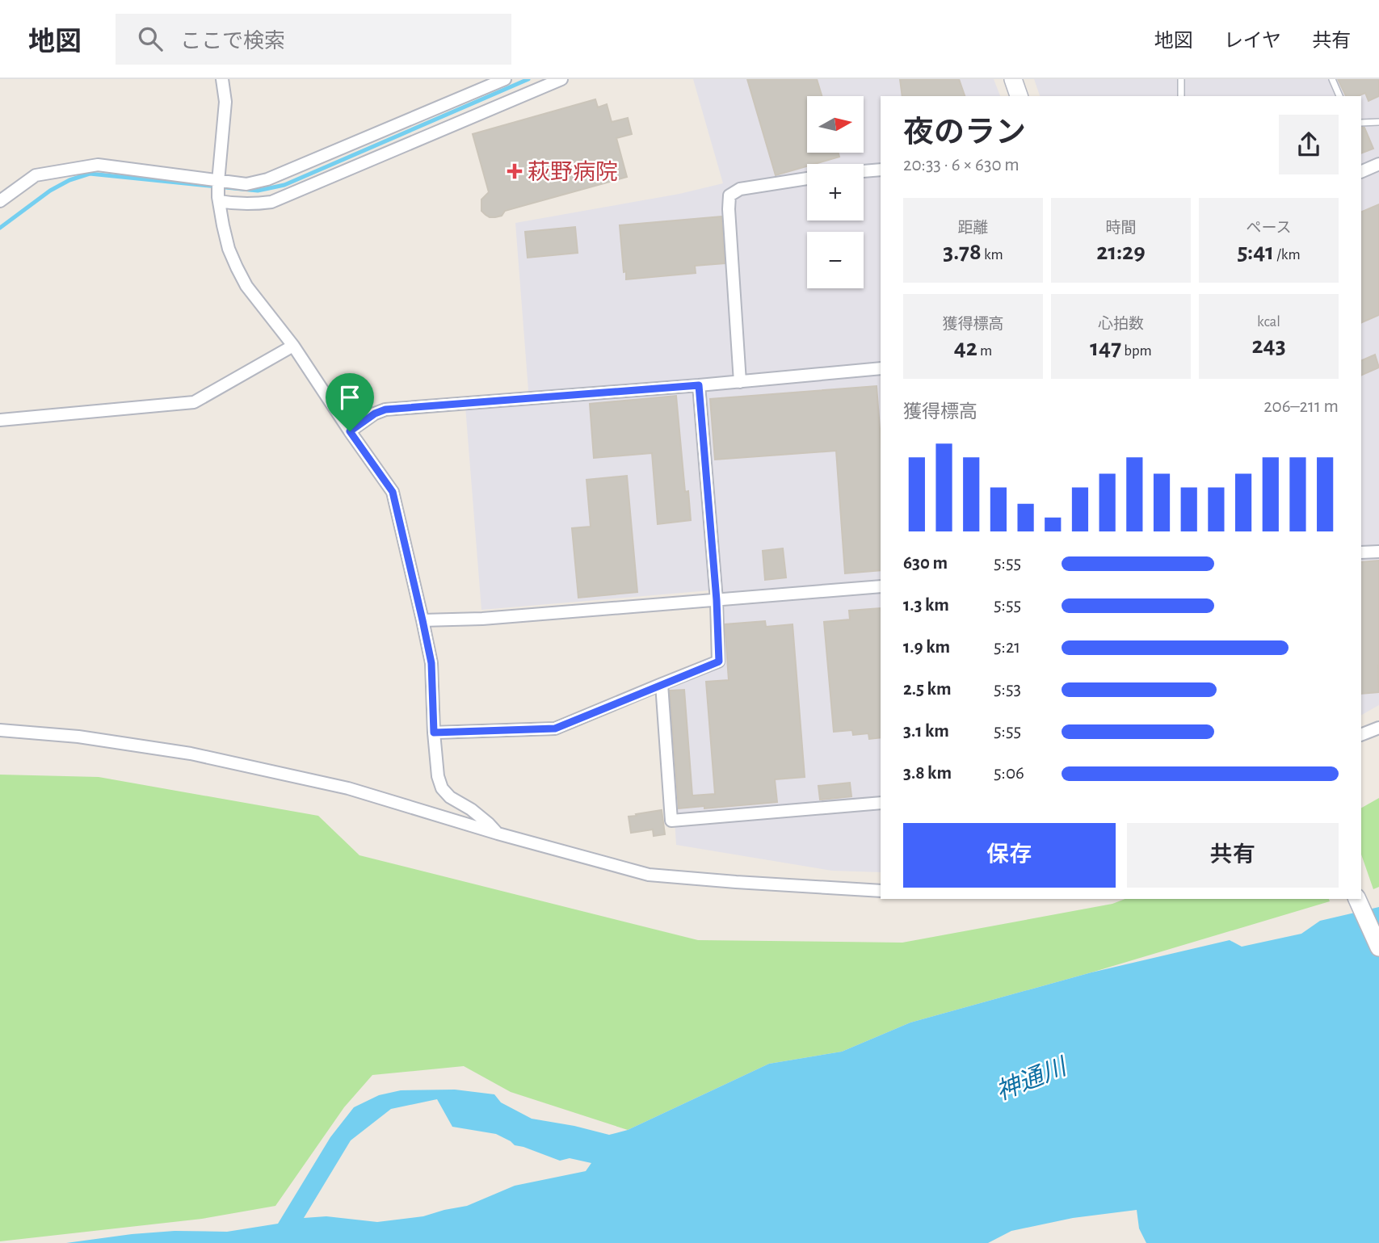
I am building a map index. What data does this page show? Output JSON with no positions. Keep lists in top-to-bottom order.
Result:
{
  "water": ["神通川"],
  "places": {
    "health": ["萩野病院"]
  },
  "north": "right",
  "page": {
    "header": "地図",
    "search": "ここで検索",
    "nav": ["地図", "レイヤ", "共有"],
    "map_buttons": ["+", "−"],
    "heading": ["夜のラン", "20:33 · 6 × 630 m"],
    "stats": [
      ["距離", "3.78 km"],
      ["時間", "21:29"],
      ["ペース", "5:41 /km"],
      ["獲得標高", "42 m"],
      ["心拍数", "147 bpm"],
      ["kcal", "243"]
    ],
    "chart": ["獲得標高", "206–211 m"],
    "list": [
      {
        "name": "630 m",
        "note": "5:55"
      },
      {
        "name": "1.3 km",
        "note": "5:55"
      },
      {
        "name": "1.9 km",
        "note": "5:21"
      },
      {
        "name": "2.5 km",
        "note": "5:53"
      },
      {
        "name": "3.1 km",
        "note": "5:55"
      },
      {
        "name": "3.8 km",
        "note": "5:06"
      }
    ],
    "buttons": ["保存", "共有"]
  }
}
